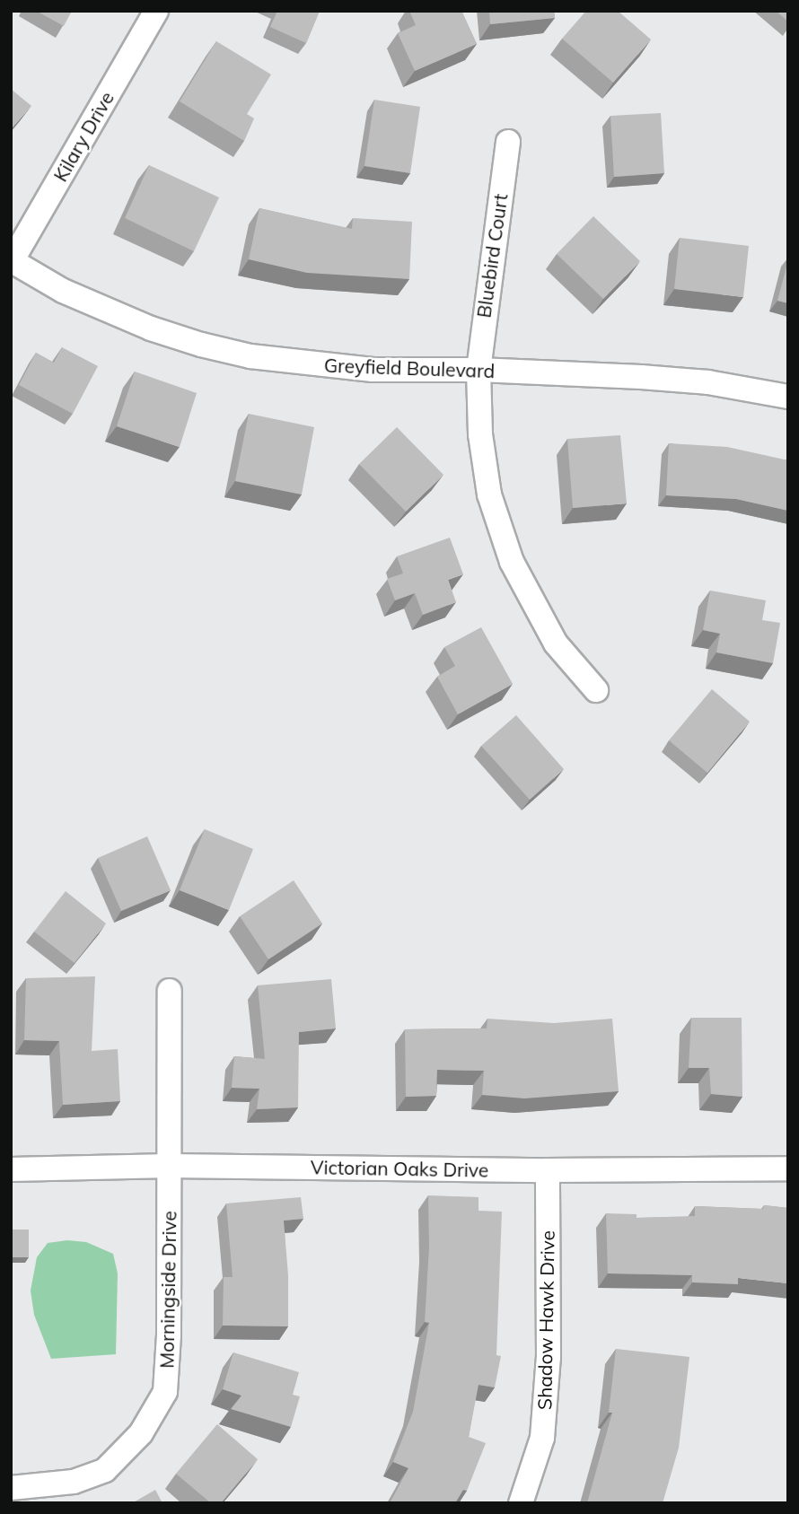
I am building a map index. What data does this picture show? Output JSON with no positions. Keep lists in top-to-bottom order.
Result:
{
  "streets": {
    "street": [
      "Kilary Drive",
      "Bluebird Court",
      "Greyfield Boulevard",
      "Victorian Oaks Drive",
      "Morningside Drive",
      "Shadow Hawk Drive"
    ]
  },
  "crossings": [
    ["Kilary Drive", "Greyfield Boulevard"],
    ["Bluebird Court", "Greyfield Boulevard"],
    ["Victorian Oaks Drive", "Morningside Drive"],
    ["Victorian Oaks Drive", "Shadow Hawk Drive"]
  ]
}
